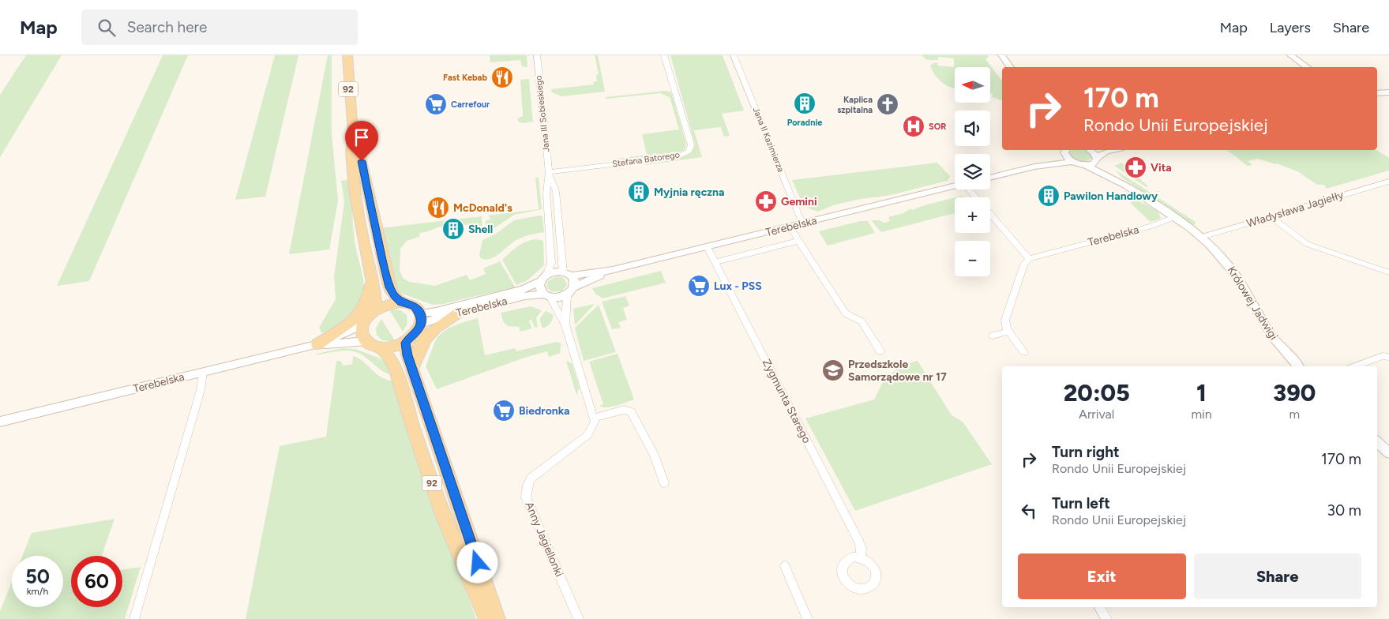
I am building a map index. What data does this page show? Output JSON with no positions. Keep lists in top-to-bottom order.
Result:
{
  "streets": {
    "main road": ["92"],
    "street": [
      "Jana III Sobieskiego",
      "Jana II Kazimierza",
      "Stefana Batorego",
      "Władysława Jagiełły",
      "Terebelska",
      "Królowej Jadwigi",
      "Zygmunta Starego",
      "Anny Jagiellonki"
    ]
  },
  "crossings": [
    ["92", "Terebelska"],
    ["Jana III Sobieskiego", "Stefana Batorego"],
    ["Jana III Sobieskiego", "Terebelska"],
    ["Jana II Kazimierza", "Terebelska"],
    ["Władysława Jagiełły", "Królowej Jadwigi"],
    ["Terebelska", "Królowej Jadwigi"],
    ["Terebelska", "Zygmunta Starego"]
  ],
  "places": {
    "restaurant": ["Fast Kebab", "McDonald's"],
    "building": [
      "Poradnie",
      "Myjnia ręczna",
      "Pawilon Handlowy",
      "Shell"
    ],
    "supermarket": ["Carrefour", "Lux - PSS", "Biedronka"],
    "church": ["Kaplica szpitalna"],
    "hospital": ["SOR"],
    "pharmacy": ["Vita", "Gemini"],
    "school or university": ["Przedszkole Samorządowe nr 17"]
  },
  "north": "left",
  "page": {
    "header": "Map",
    "search": "Search here",
    "nav": ["Map", "Layers", "Share"],
    "map_buttons": ["+", "−"],
    "turn": ["170 m", "Rondo Unii Europejskiej"],
    "eta": [
      "20:05",
      "Arrival",
      "1",
      "min",
      "390",
      "m"
    ],
    "list": [
      {
        "name": "Turn right",
        "note": "Rondo Unii Europejskiej",
        "value": "170 m"
      },
      {
        "name": "Turn left",
        "note": "Rondo Unii Europejskiej",
        "value": "30 m"
      }
    ],
    "buttons": ["Exit", "Share"],
    "speed": "50 km/h",
    "limit": "60"
  }
}
